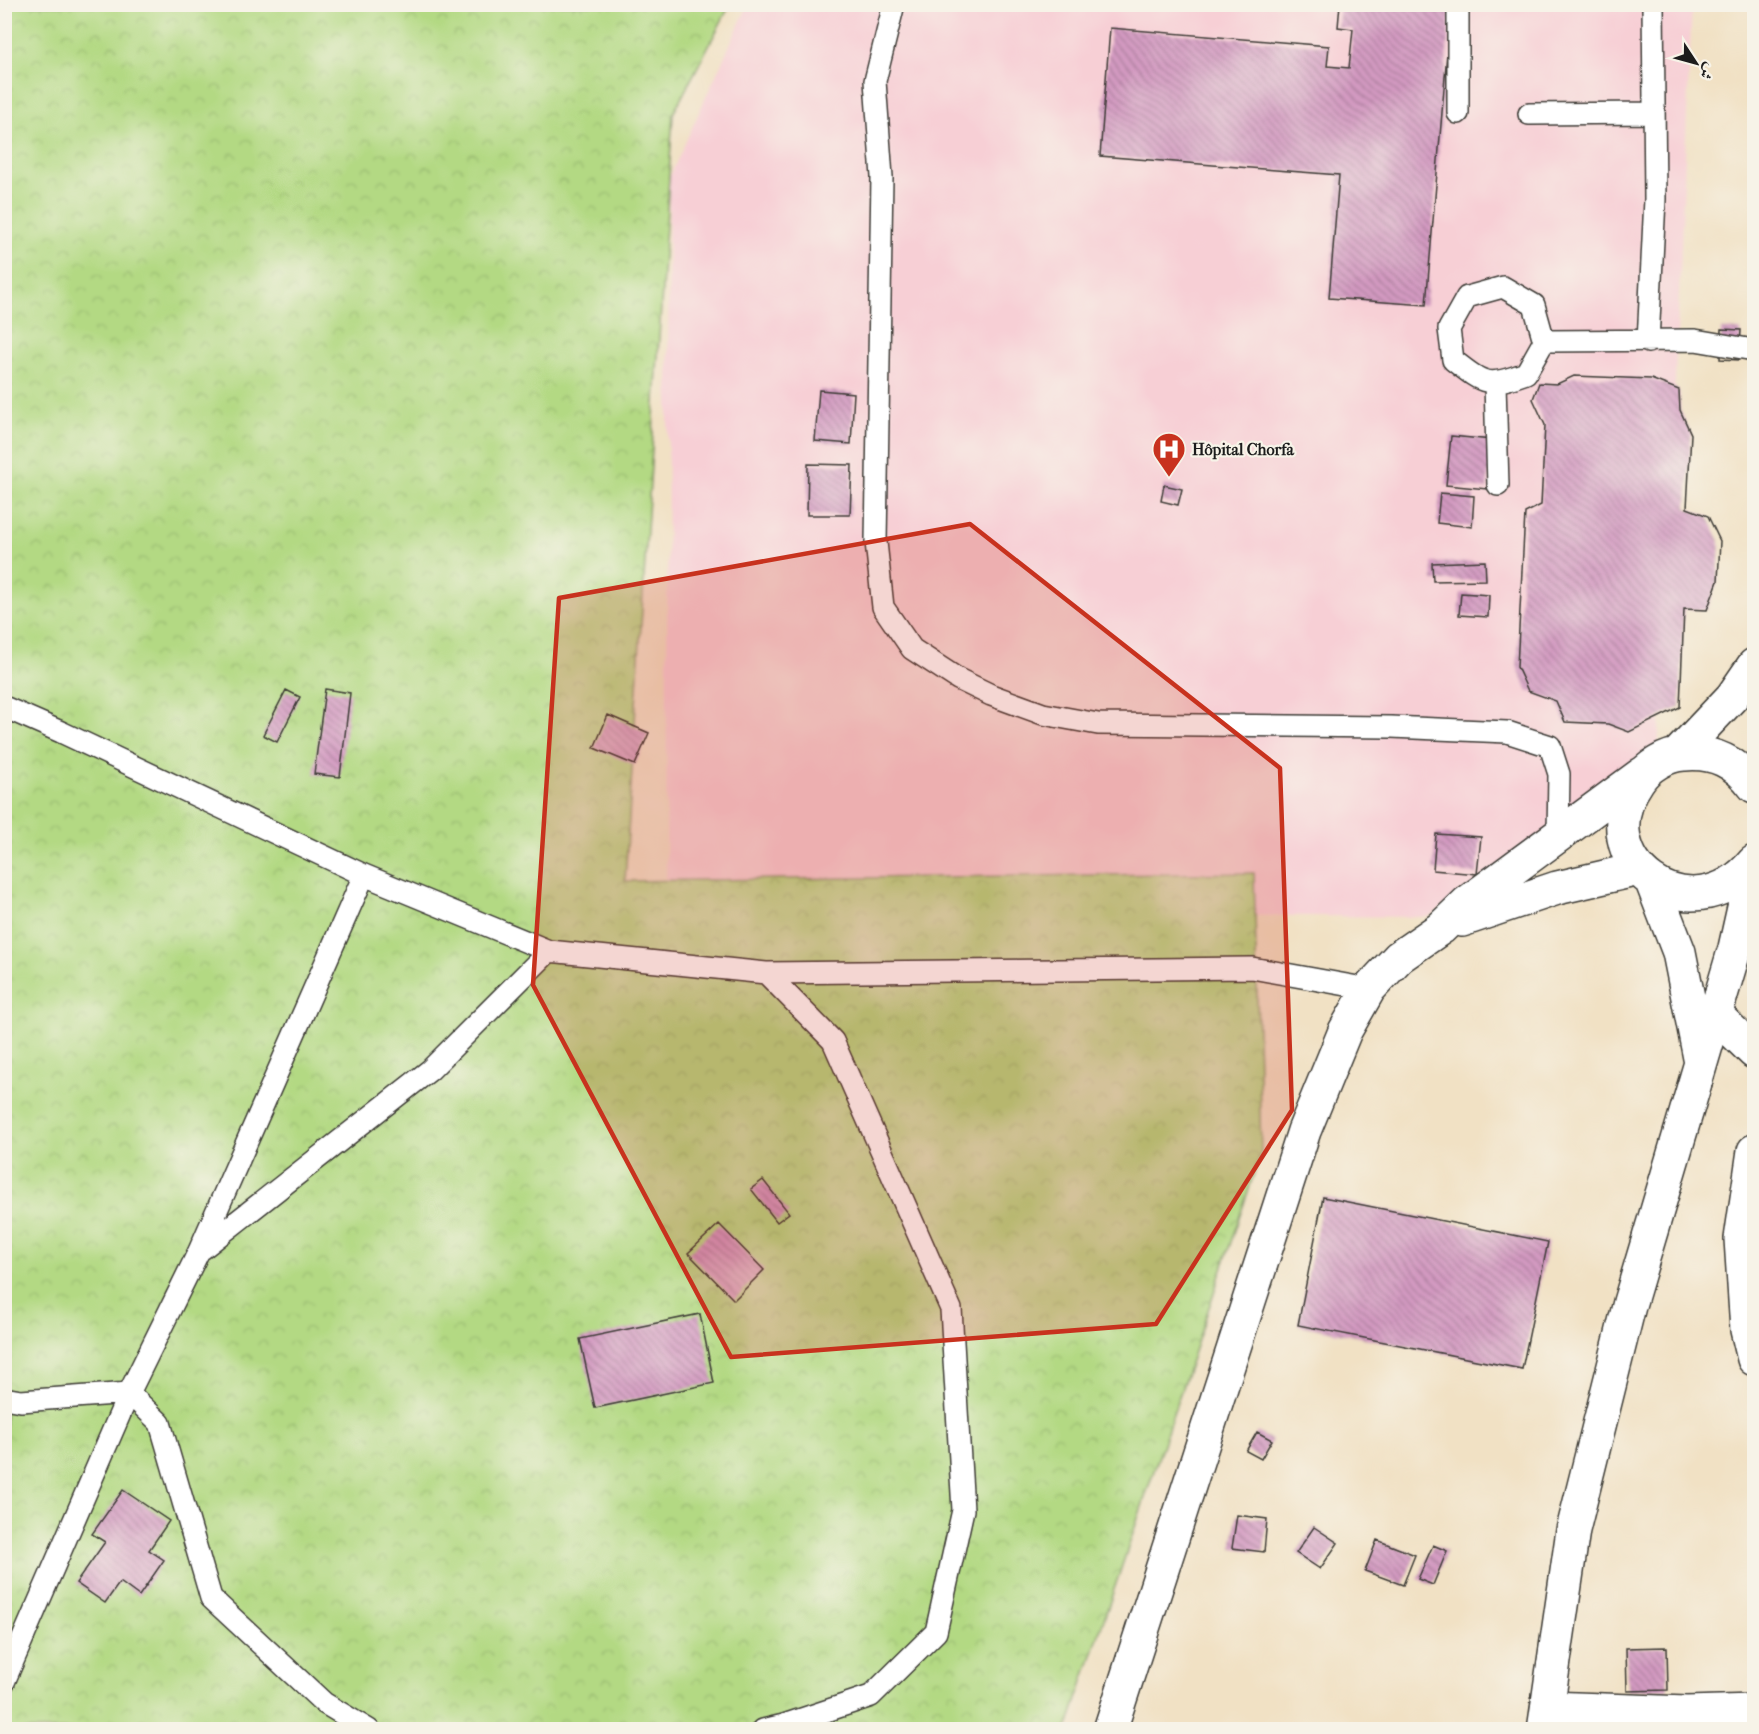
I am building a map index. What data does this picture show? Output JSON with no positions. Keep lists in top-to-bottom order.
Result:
{
  "places": {
    "hospital": ["Hôpital Chorfa"]
  },
  "north": "bottom right"
}
